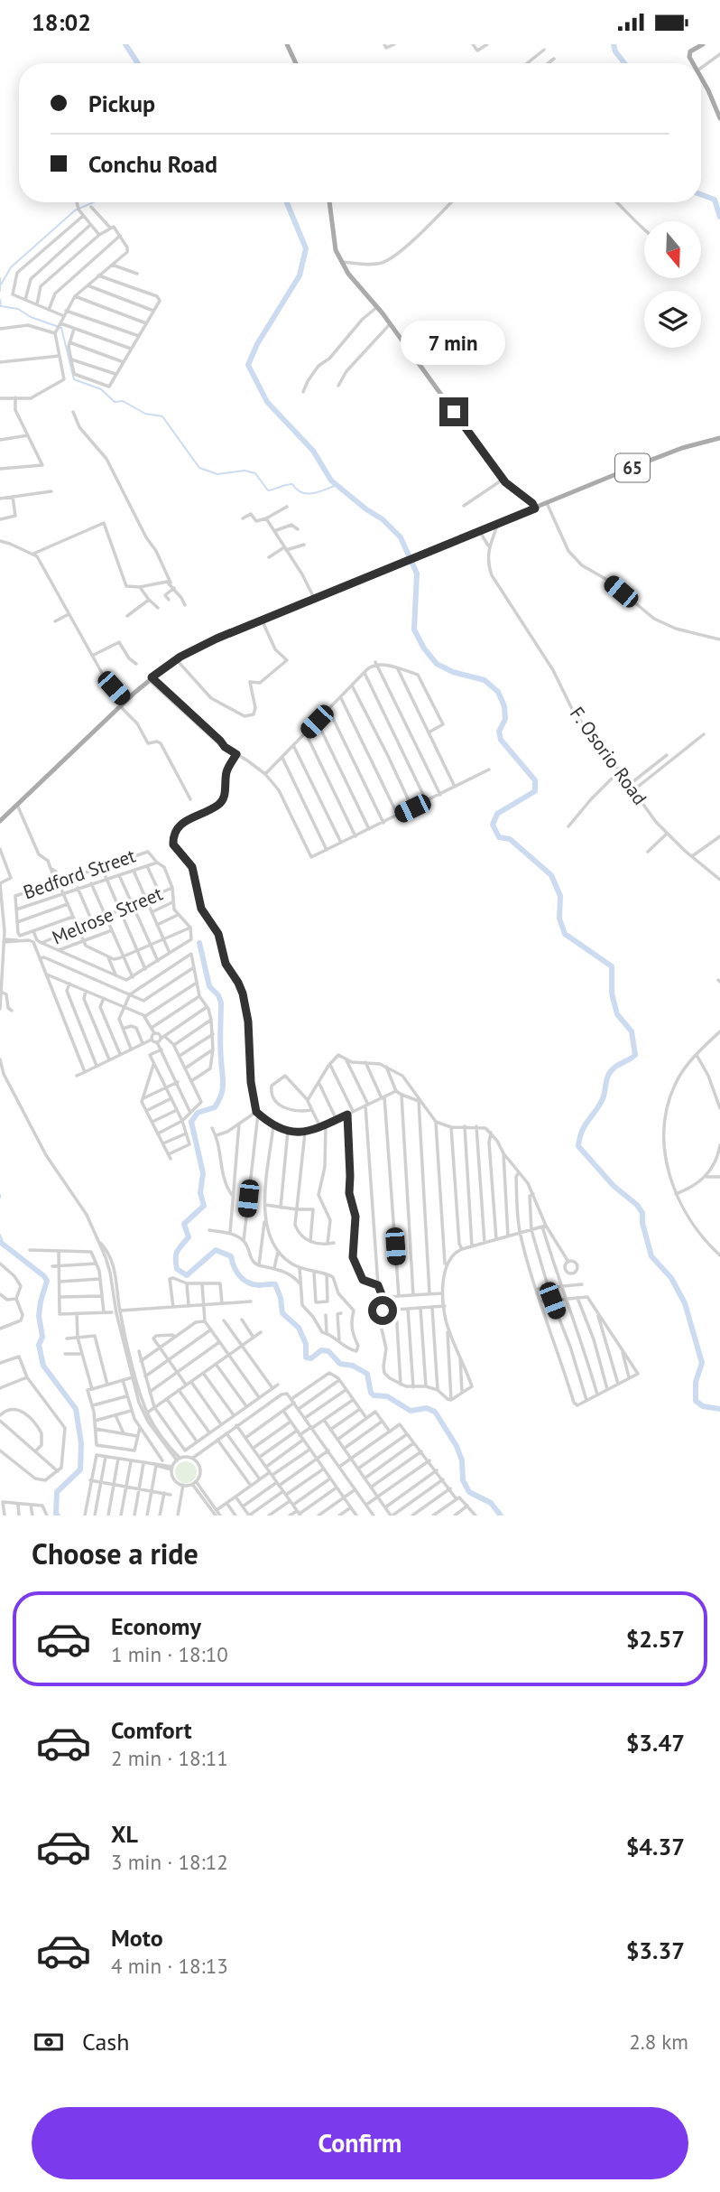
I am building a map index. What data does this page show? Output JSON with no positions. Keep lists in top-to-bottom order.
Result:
{
  "streets": {
    "main road": ["65"],
    "street": ["F. Osorio Road", "Bedford Street", "Melrose Street"]
  },
  "crossings": [
    ["65", "F. Osorio Road"]
  ],
  "north": "bottom",
  "page": {
    "status": "18:02",
    "banner": ["Pickup", "Conchu Road"],
    "bubble": "7 min",
    "heading": "Choose a ride",
    "list": [
      {
        "name": "Economy",
        "note": "1 min · 18:10",
        "value": "$2.57"
      },
      {
        "name": "Comfort",
        "note": "2 min · 18:11",
        "value": "$3.47"
      },
      {
        "name": "XL",
        "note": "3 min · 18:12",
        "value": "$4.37"
      },
      {
        "name": "Moto",
        "note": "4 min · 18:13",
        "value": "$3.37"
      }
    ],
    "pay": ["Cash", "2.8 km"],
    "buttons": "Confirm"
  }
}
